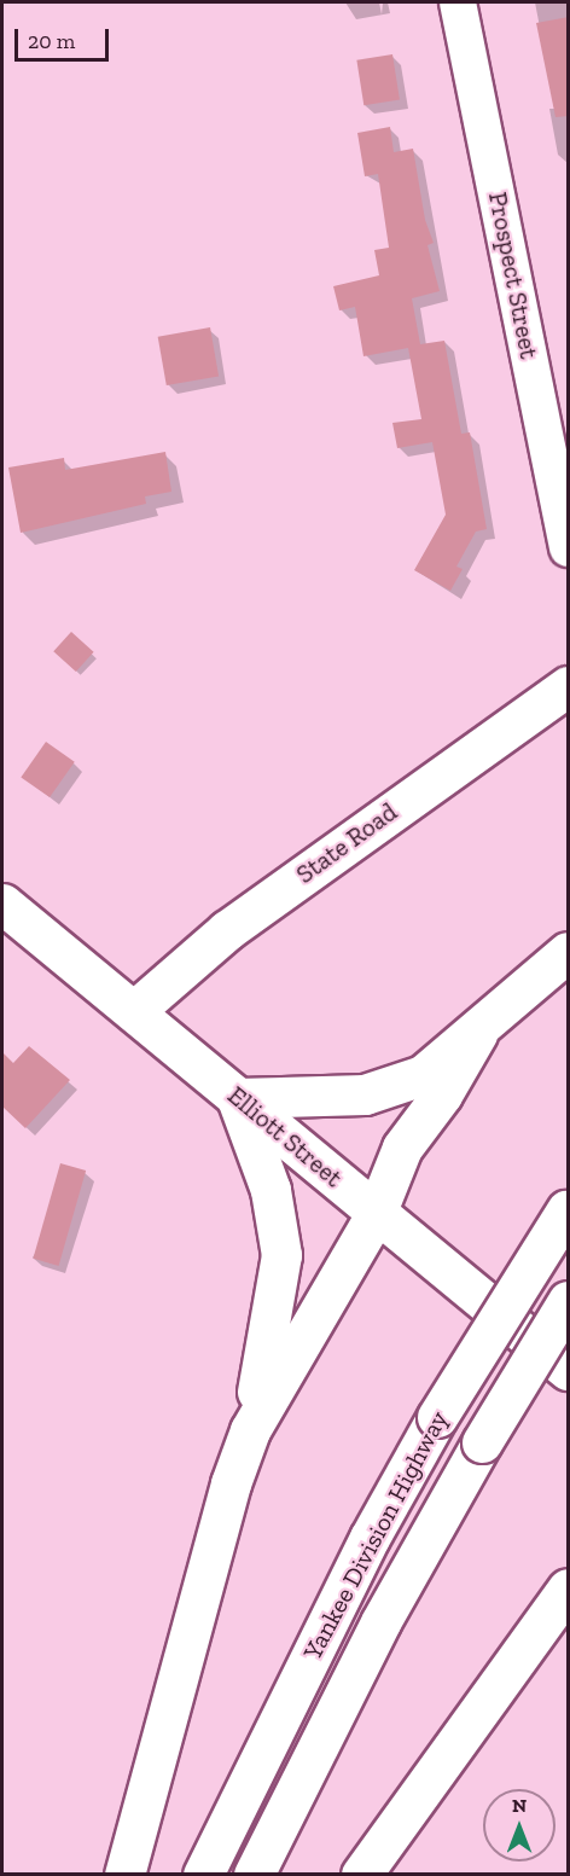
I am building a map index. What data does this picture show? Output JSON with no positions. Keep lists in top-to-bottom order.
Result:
{
  "streets": {
    "main road": ["State Road", "Elliott Street", "Yankee Division Highway"],
    "street": ["Prospect Street"]
  },
  "crossings": [
    ["State Road", "Elliott Street"]
  ],
  "scale_bar": "20 m",
  "north": "top"
}
